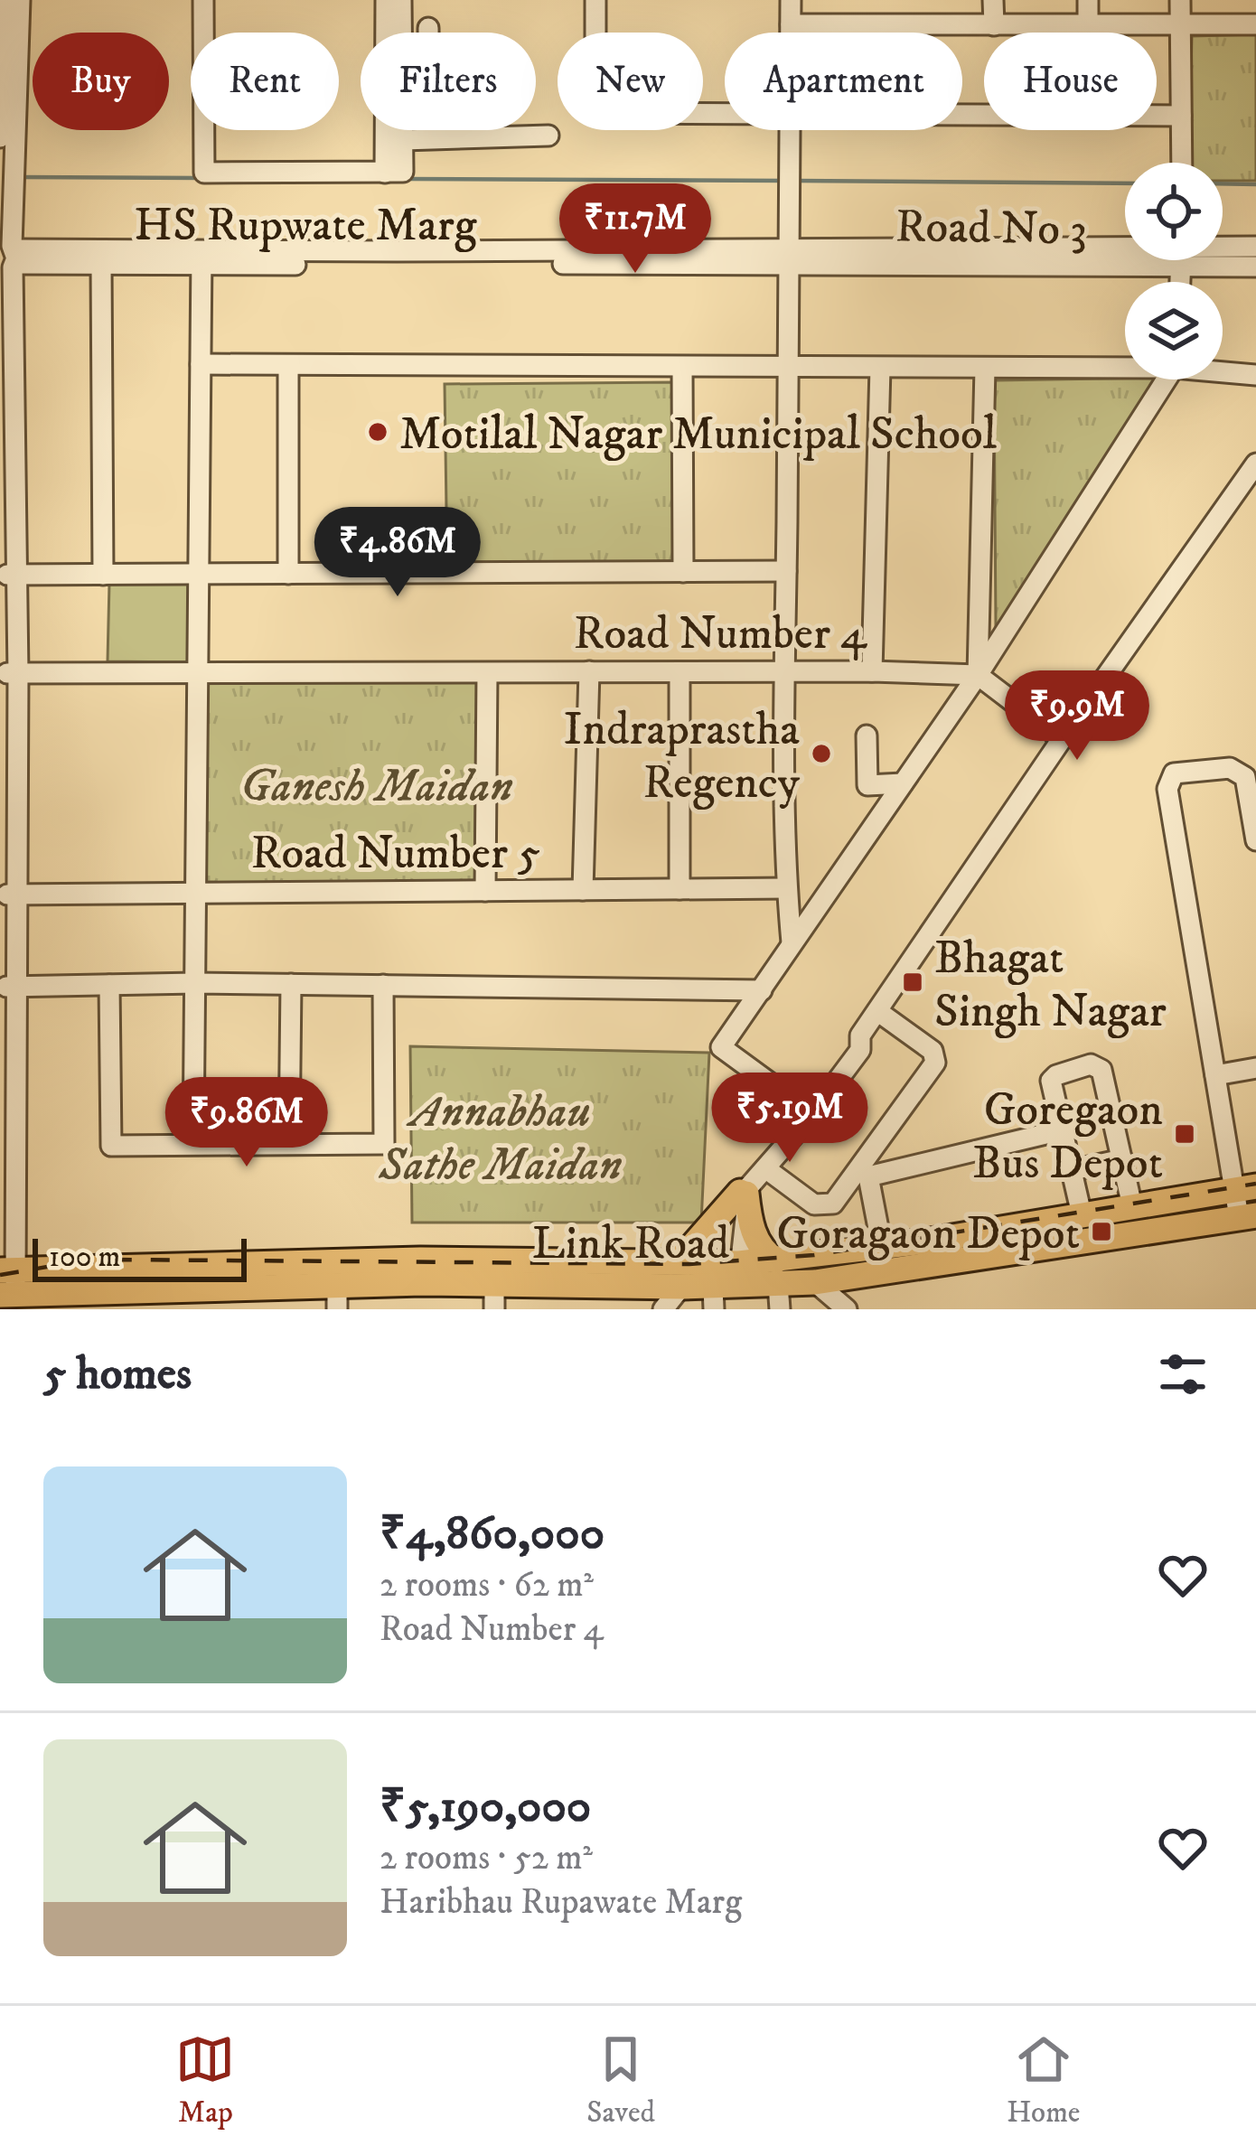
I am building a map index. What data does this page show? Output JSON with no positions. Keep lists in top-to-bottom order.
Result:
{
  "streets": {
    "main road": ["Link Road"],
    "street": [
      "HS Rupwate Marg",
      "Road No 3",
      "Road Number 4",
      "Road Number 5"
    ]
  },
  "crossings": [
    ["HS Rupwate Marg", "Road No 3"]
  ],
  "parks": ["Ganesh Maidan", "Annabhau Sathe Maidan"],
  "places": {
    "other": ["Motilal Nagar Municipal School", "Indraprastha Regency"],
    "transit": ["Bhagat Singh Nagar", "Goregaon Bus Depot", "Goragaon Depot"]
  },
  "scale_bar": "100 m",
  "page": {
    "chip": [
      "Buy",
      "Rent",
      "Filters",
      "New",
      "Apartment",
      "House"
    ],
    "price": [
      "₹11.7M",
      "₹4.86M",
      "₹9.9M",
      "₹5.19M",
      "₹9.86M"
    ],
    "scale": "100 m",
    "heading": "5 homes",
    "list": [
      {
        "name": "₹4,860,000",
        "note": "2 rooms · 62 m² · Road Number 4"
      },
      {
        "name": "₹5,190,000",
        "note": "2 rooms · 52 m² · Haribhau Rupawate Marg"
      }
    ],
    "tabs": ["Map", "Saved", "Home"]
  }
}
